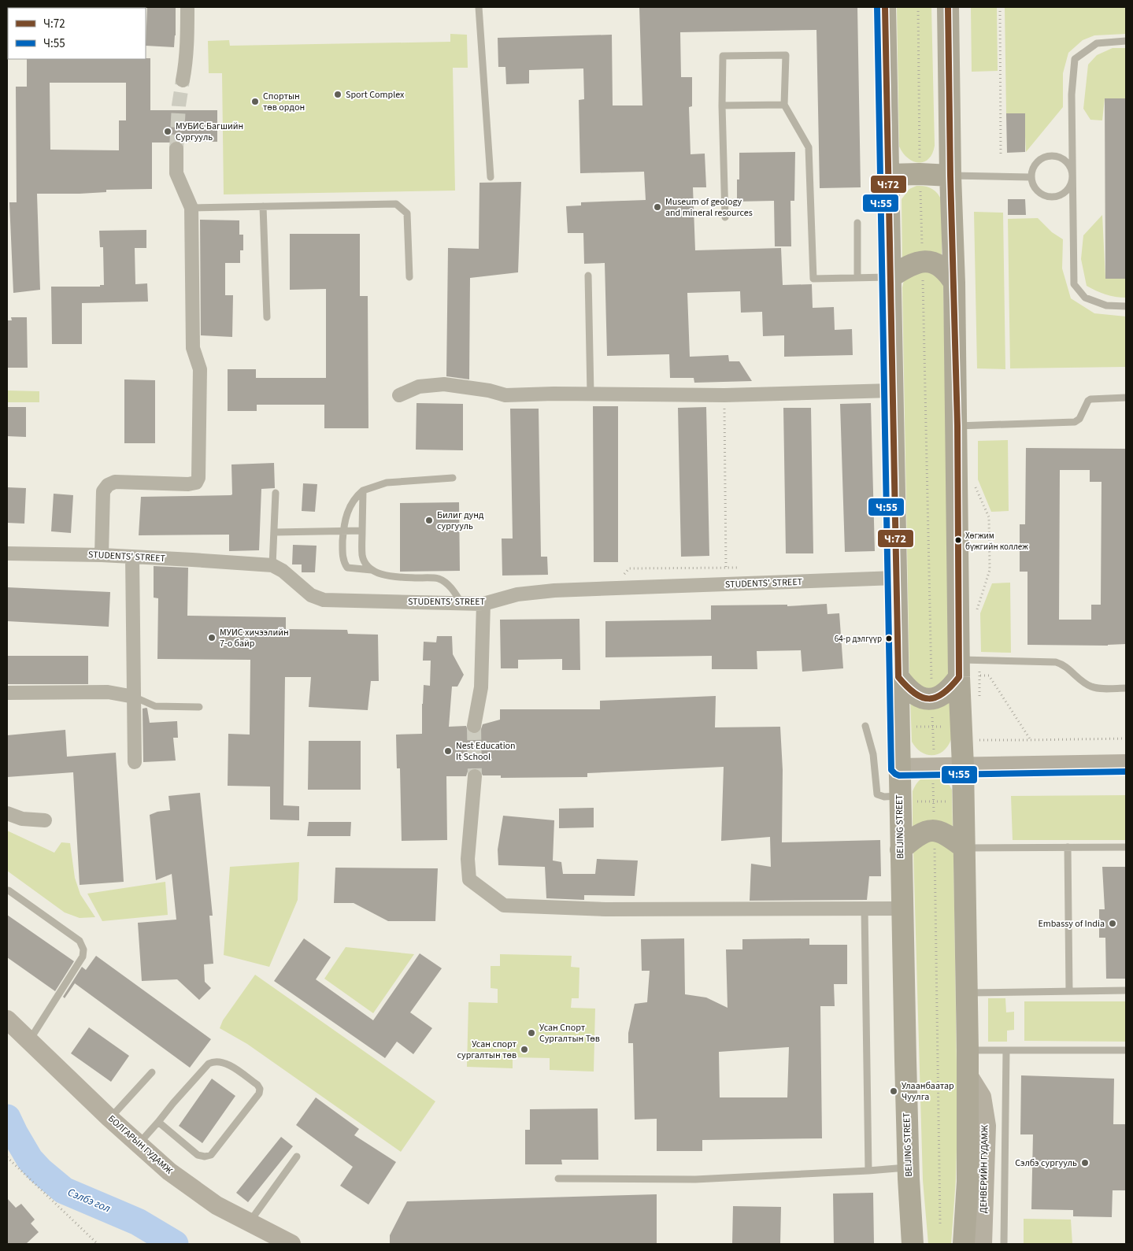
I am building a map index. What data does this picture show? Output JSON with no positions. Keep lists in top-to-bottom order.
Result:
{
  "streets": {
    "main road": ["BEIJING STREET"],
    "street": ["STUDENTS' STREET", "БОЛГАРЫН ГУДАМЖ", "ДЕНВЕРИЙН ГУДАМЖ"]
  },
  "crossings": [
    ["STUDENTS' STREET", "BEIJING STREET"]
  ],
  "water": ["Сэлбэ гол"],
  "places": [
    "Sport Complex",
    "Спортын төв ордон",
    "МУБИС Багшийн Сургууль",
    "Museum of geology and mineral resources",
    "Билиг дунд сургууль",
    "Хөгжим бүжгийн коллеж",
    "МУИС хичээлийн 7-о байр",
    "64-р дэлгүүр",
    "Nest Education It School",
    "Embassy of India",
    "Усан Спорт Сургалтын Төв",
    "Усан спорт сургалтын төв",
    "Улаанбаатар Чуулга",
    "Сэлбэ сургууль"
  ],
  "lines": ["transit line Ч:72", "transit line Ч:55"],
  "legend": ["Ч:72", "Ч:55"]
}
